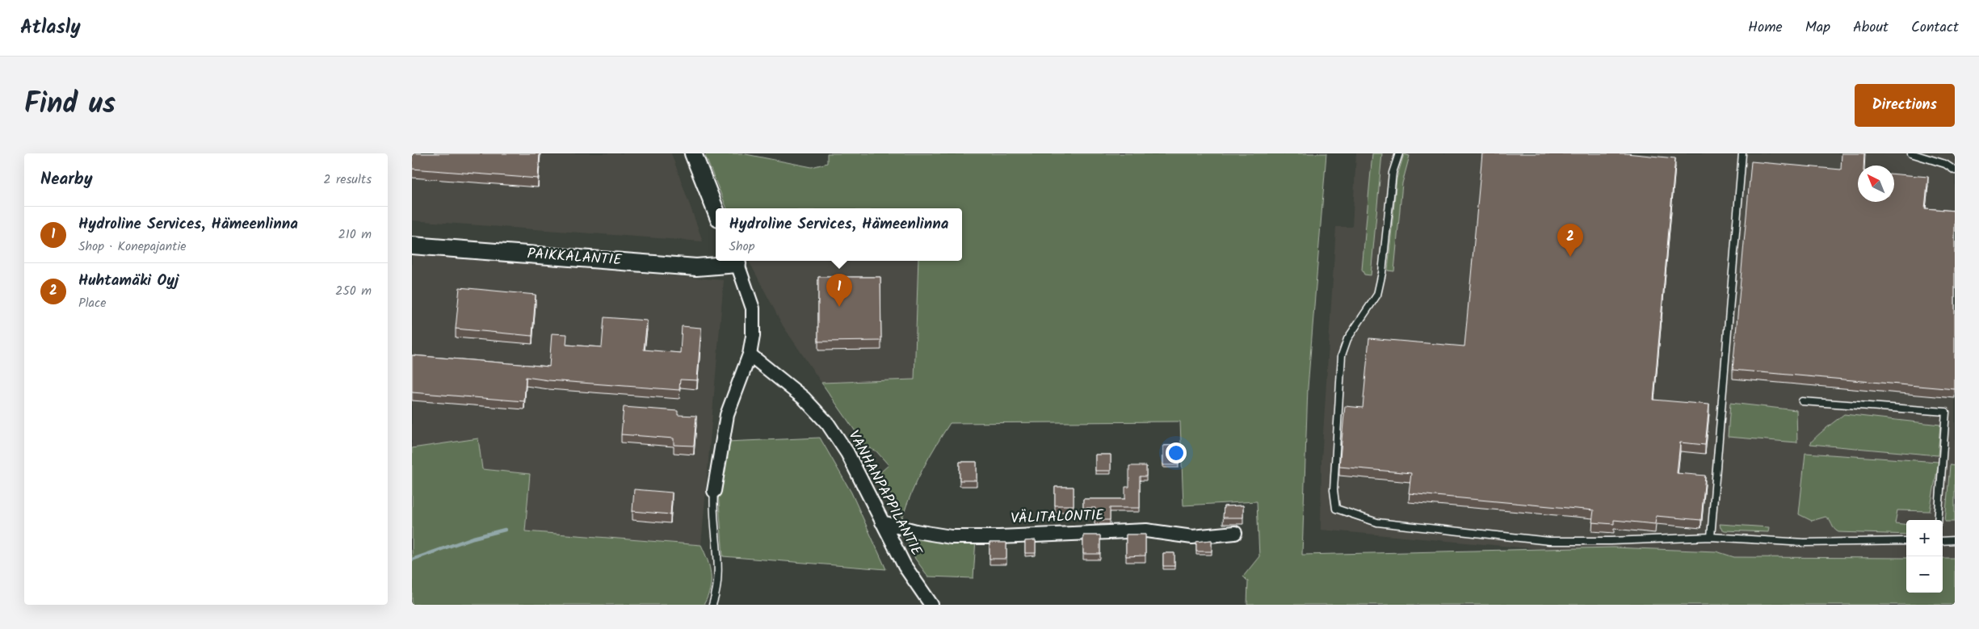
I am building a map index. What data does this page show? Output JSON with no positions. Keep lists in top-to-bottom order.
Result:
{
  "streets": {
    "street": ["PAIKKALANTIE", "VANHANPAPPILANTIE", "VÄLITALONTIE"]
  },
  "crossings": [
    ["VANHANPAPPILANTIE", "VÄLITALONTIE"]
  ],
  "north": "top left",
  "page": {
    "header": "Atlasly",
    "nav": [
      "Home",
      "Map",
      "About",
      "Contact"
    ],
    "title": "Find us",
    "buttons": "Directions",
    "heading": ["Nearby", "2 results"],
    "list": [
      {
        "mark": "1",
        "name": "Hydroline Services, Hämeenlinna",
        "note": "Shop · Konepajantie",
        "value": "210 m"
      },
      {
        "mark": "2",
        "name": "Huhtamäki Oyj",
        "note": "Place",
        "value": "250 m"
      }
    ],
    "popup": ["Hydroline Services, Hämeenlinna", "Shop"],
    "pins": ["2", "1"],
    "map_buttons": ["+", "−"]
  }
}
